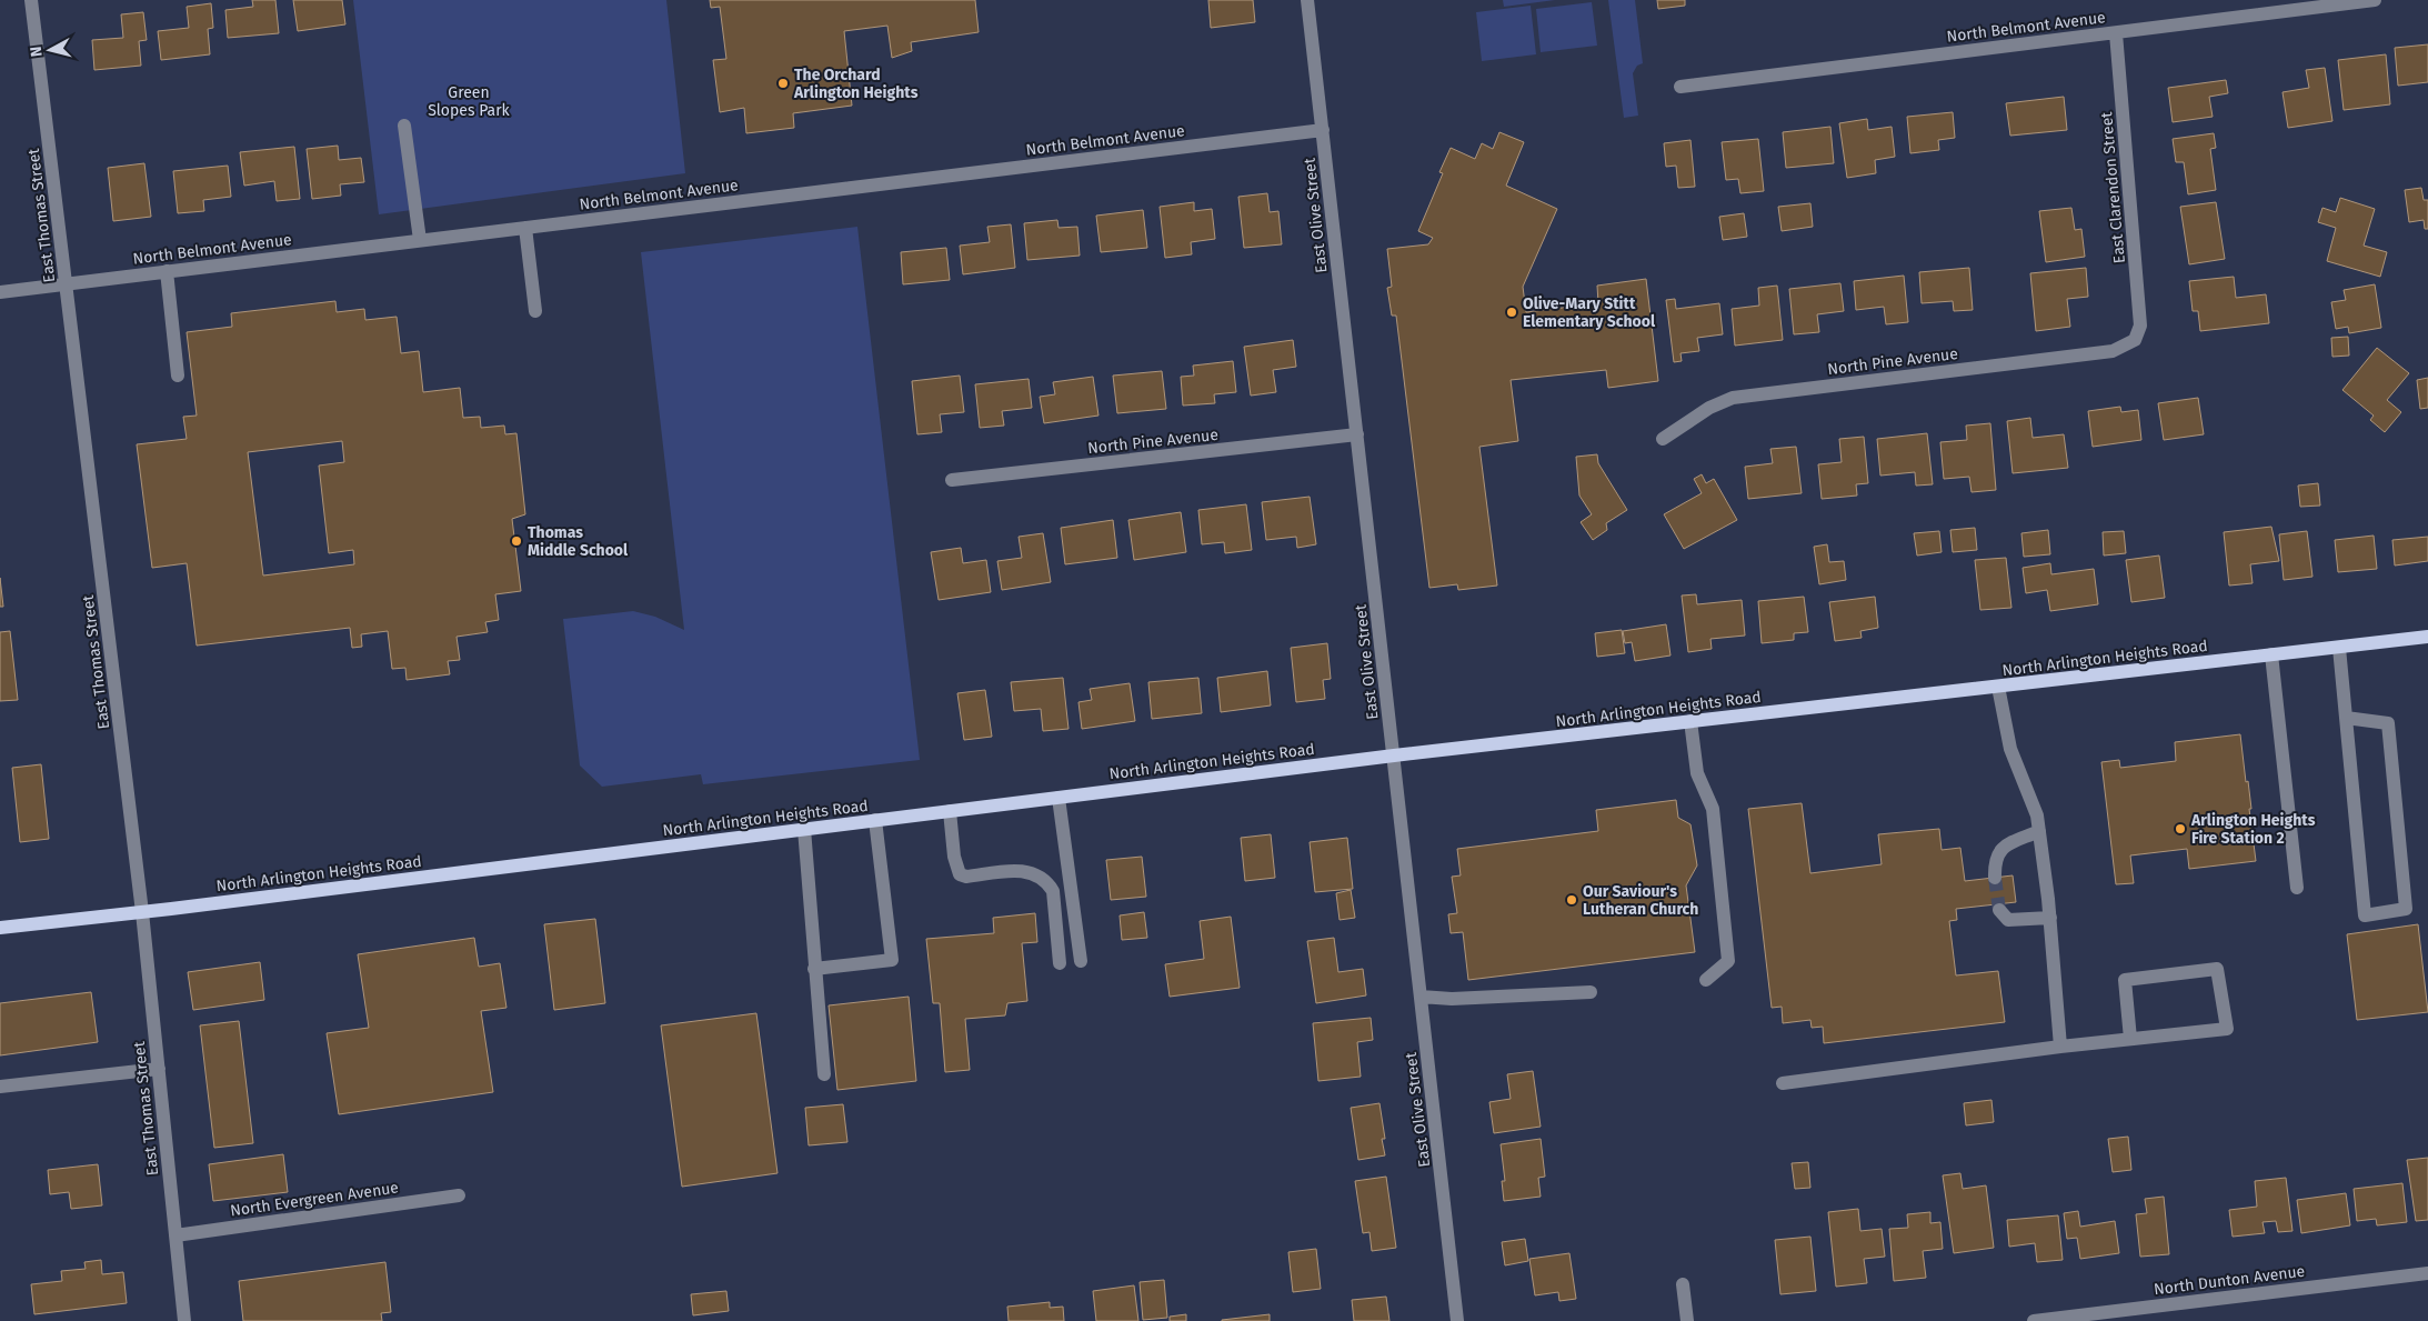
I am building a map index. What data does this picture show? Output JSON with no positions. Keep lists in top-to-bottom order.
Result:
{
  "streets": {
    "main road": ["North Arlington Heights Road"],
    "street": [
      "North Belmont Avenue",
      "East Clarendon Street",
      "East Thomas Street",
      "East Olive Street",
      "North Pine Avenue",
      "North Evergreen Avenue",
      "North Dunton Avenue"
    ]
  },
  "crossings": [
    ["North Belmont Avenue", "East Clarendon Street"],
    ["North Belmont Avenue", "East Thomas Street"],
    ["North Belmont Avenue", "East Olive Street"],
    ["East Clarendon Street", "North Pine Avenue"],
    ["East Thomas Street", "North Arlington Heights Road"],
    ["East Thomas Street", "North Evergreen Avenue"],
    ["East Olive Street", "North Pine Avenue"],
    ["East Olive Street", "North Arlington Heights Road"]
  ],
  "parks": ["Green Slopes Park"],
  "places": [
    "The Orchard Arlington Heights",
    "Olive-Mary Stitt Elementary School",
    "Thomas Middle School",
    "Arlington Heights Fire Station 2",
    "Our Saviour's Lutheran Church"
  ],
  "north": "left"
}
